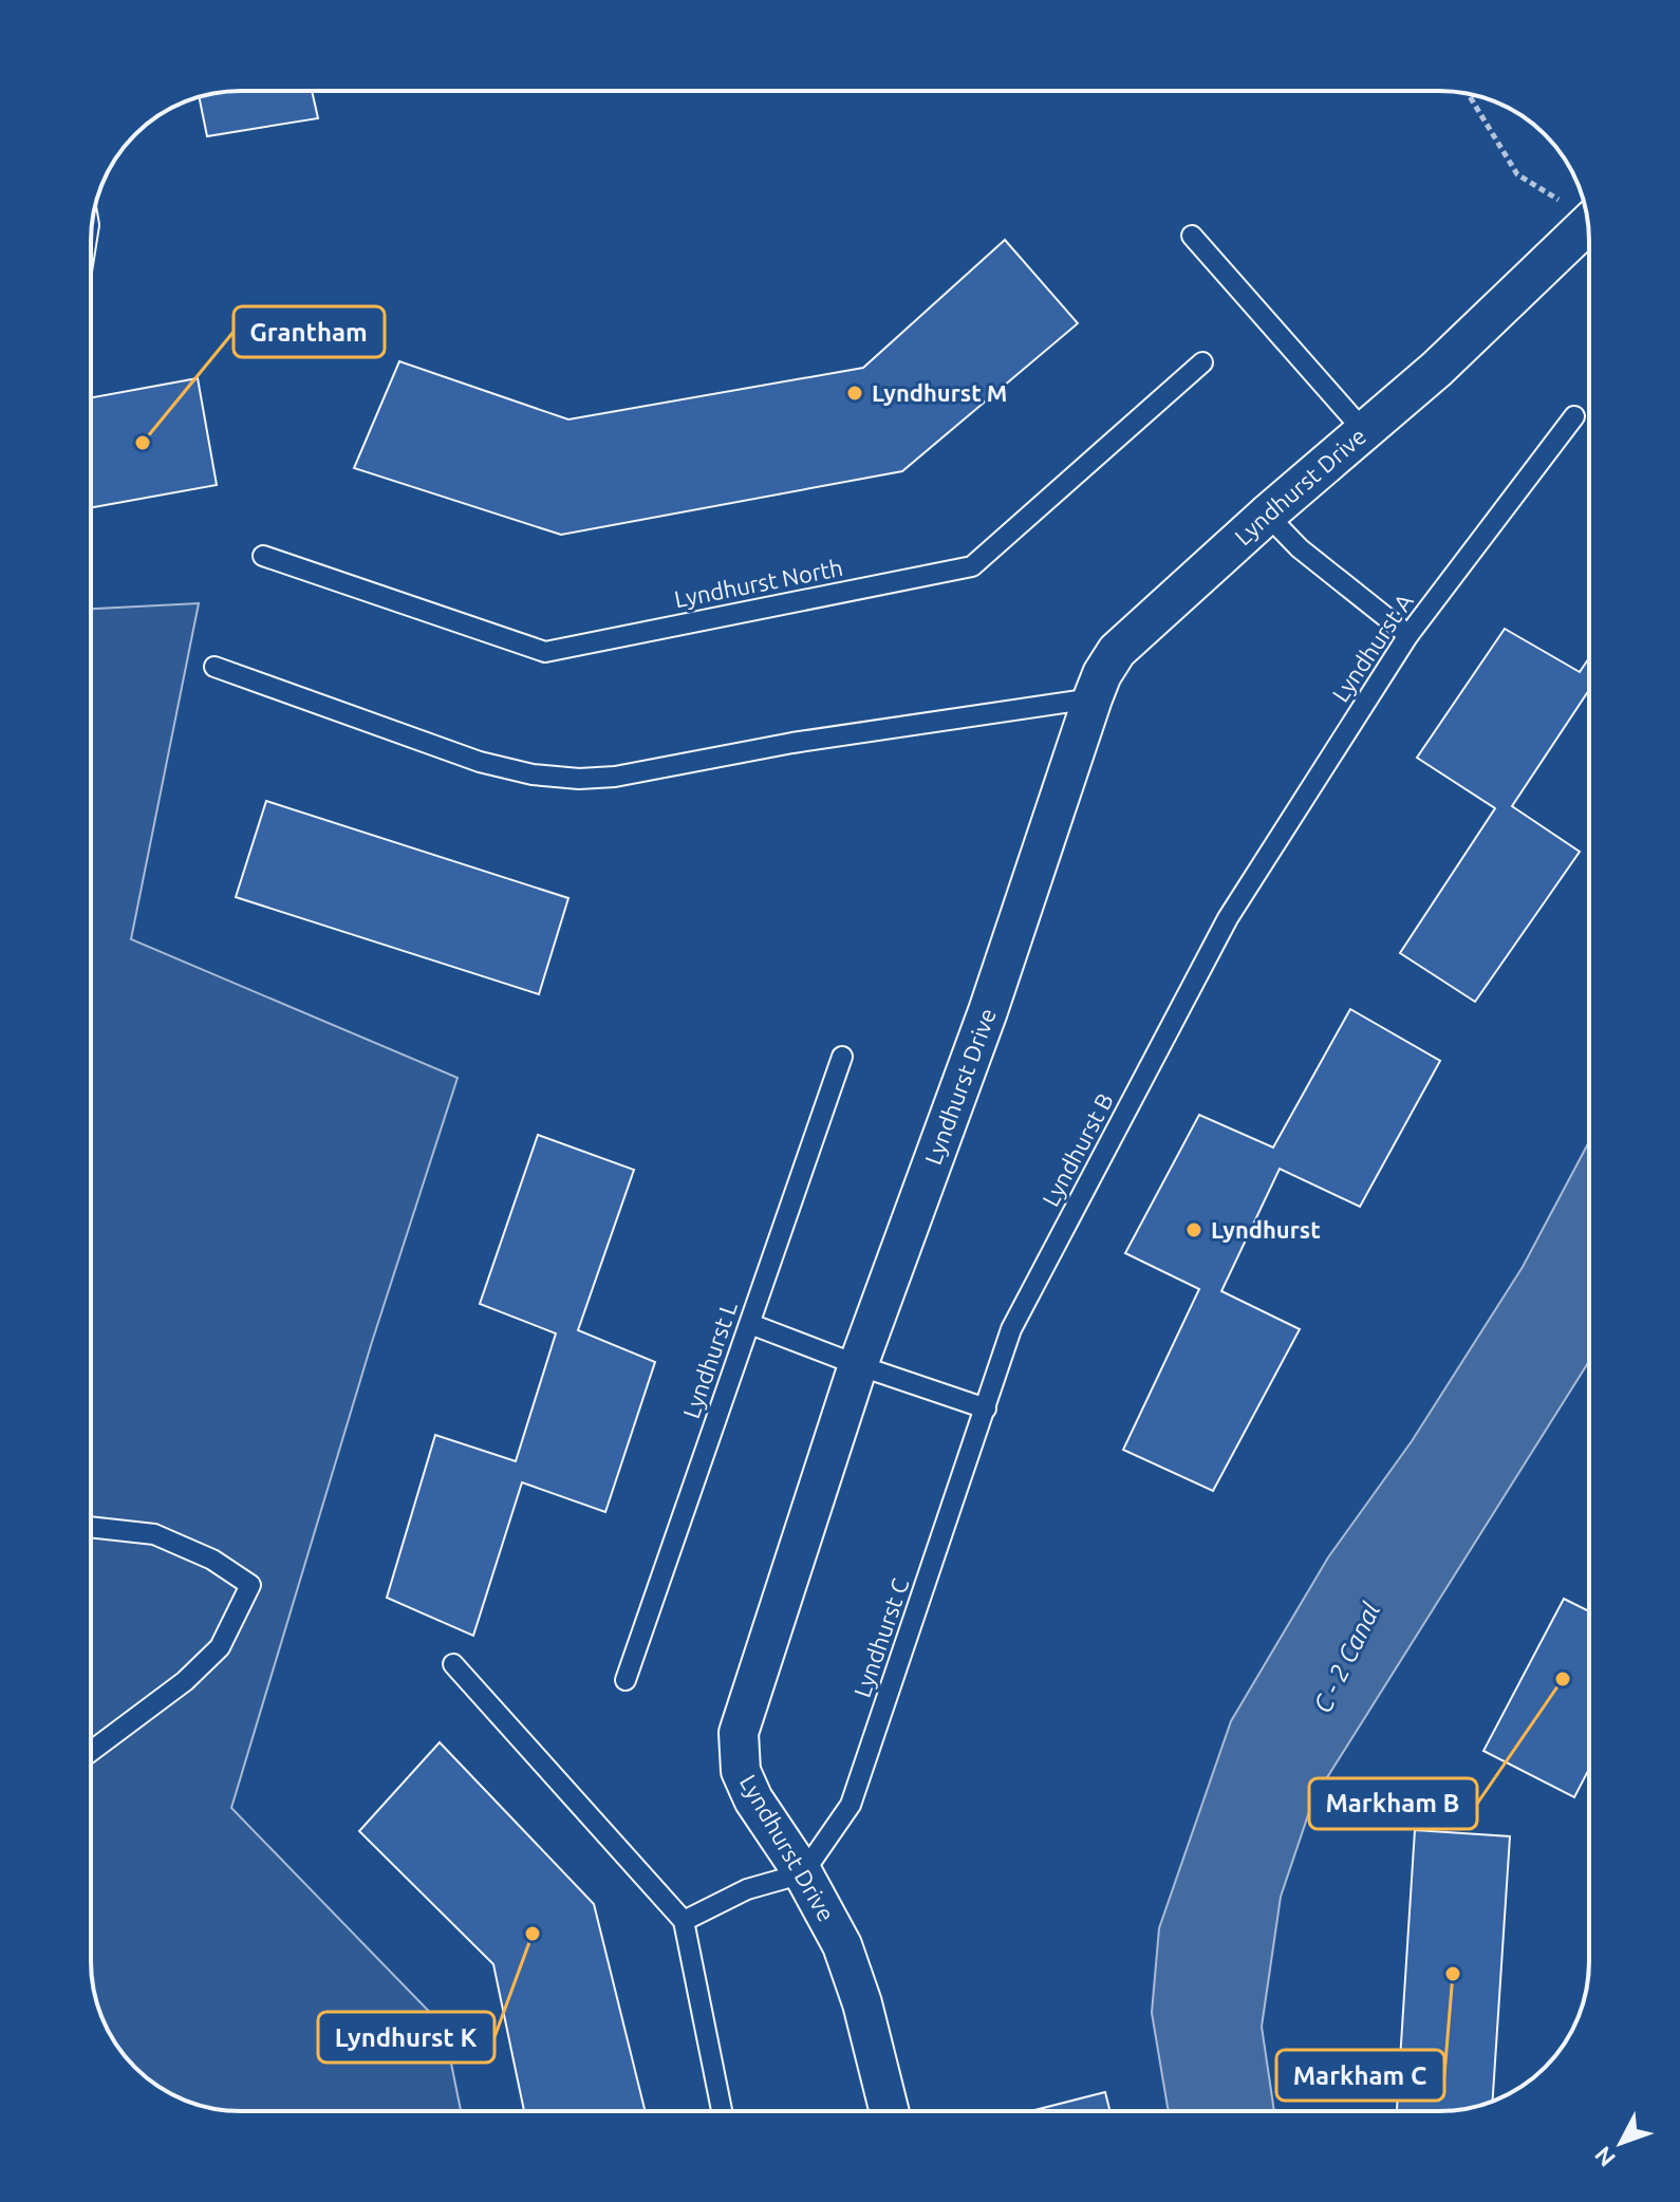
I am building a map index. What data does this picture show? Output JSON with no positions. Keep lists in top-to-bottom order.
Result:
{
  "streets": {
    "street": ["Lyndhurst Drive"],
    "lane": [
      "Lyndhurst North",
      "Lyndhurst A",
      "Lyndhurst B",
      "Lyndhurst L",
      "Lyndhurst C"
    ]
  },
  "crossings": [
    ["Lyndhurst Drive", "Lyndhurst C"],
    ["Lyndhurst A", "Lyndhurst B"],
    ["Lyndhurst B", "Lyndhurst C"]
  ],
  "water": ["C - 2 Canal"],
  "places": [
    "Lyndhurst M",
    "Grantham",
    "Lyndhurst",
    "Markham B",
    "Lyndhurst K",
    "Markham C"
  ],
  "north": "bottom left"
}
